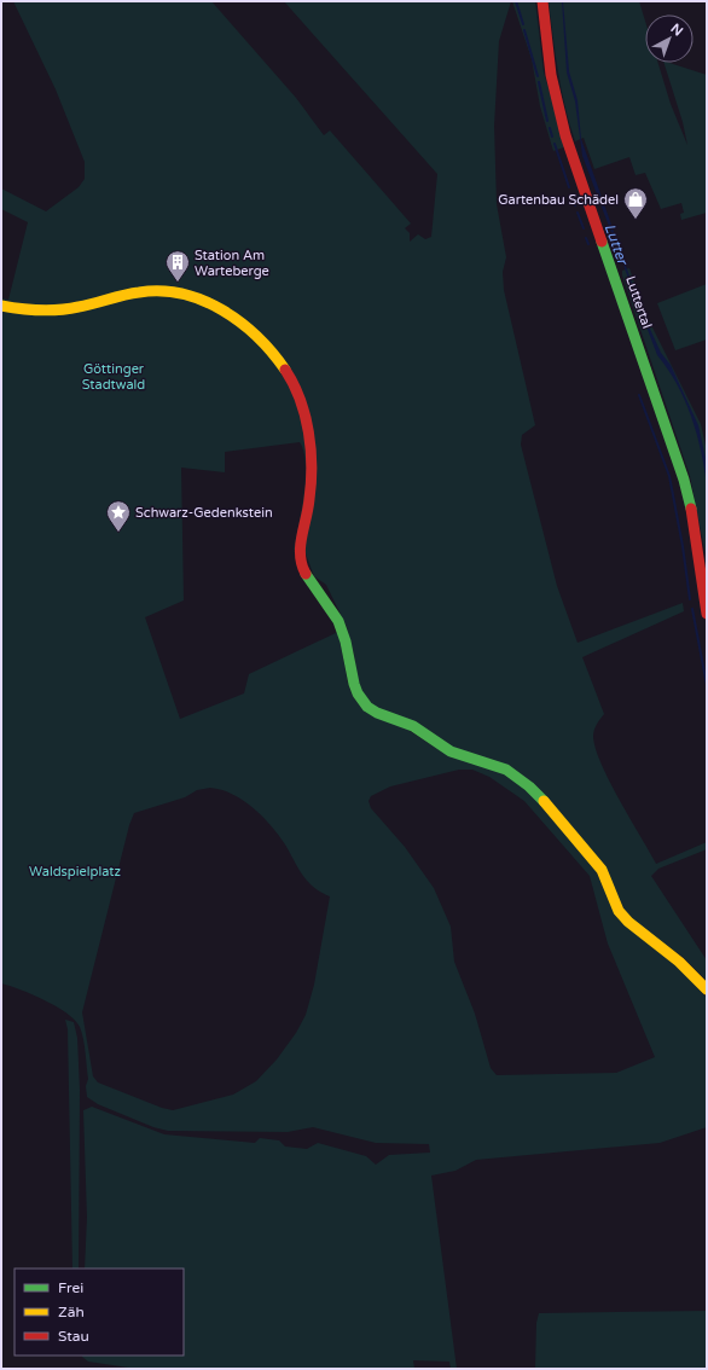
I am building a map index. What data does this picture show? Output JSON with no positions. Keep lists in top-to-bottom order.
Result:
{
  "streets": {
    "street": ["Luttertal"]
  },
  "water": ["Lutter"],
  "parks": ["Göttinger Stadtwald", "Waldspielplatz"],
  "places": {
    "shop": ["Gartenbau Schädel"],
    "building": ["Station Am Warteberge"],
    "place": ["Schwarz-Gedenkstein"]
  },
  "legend": ["Frei", "Zäh", "Stau"],
  "north": "top right"
}
